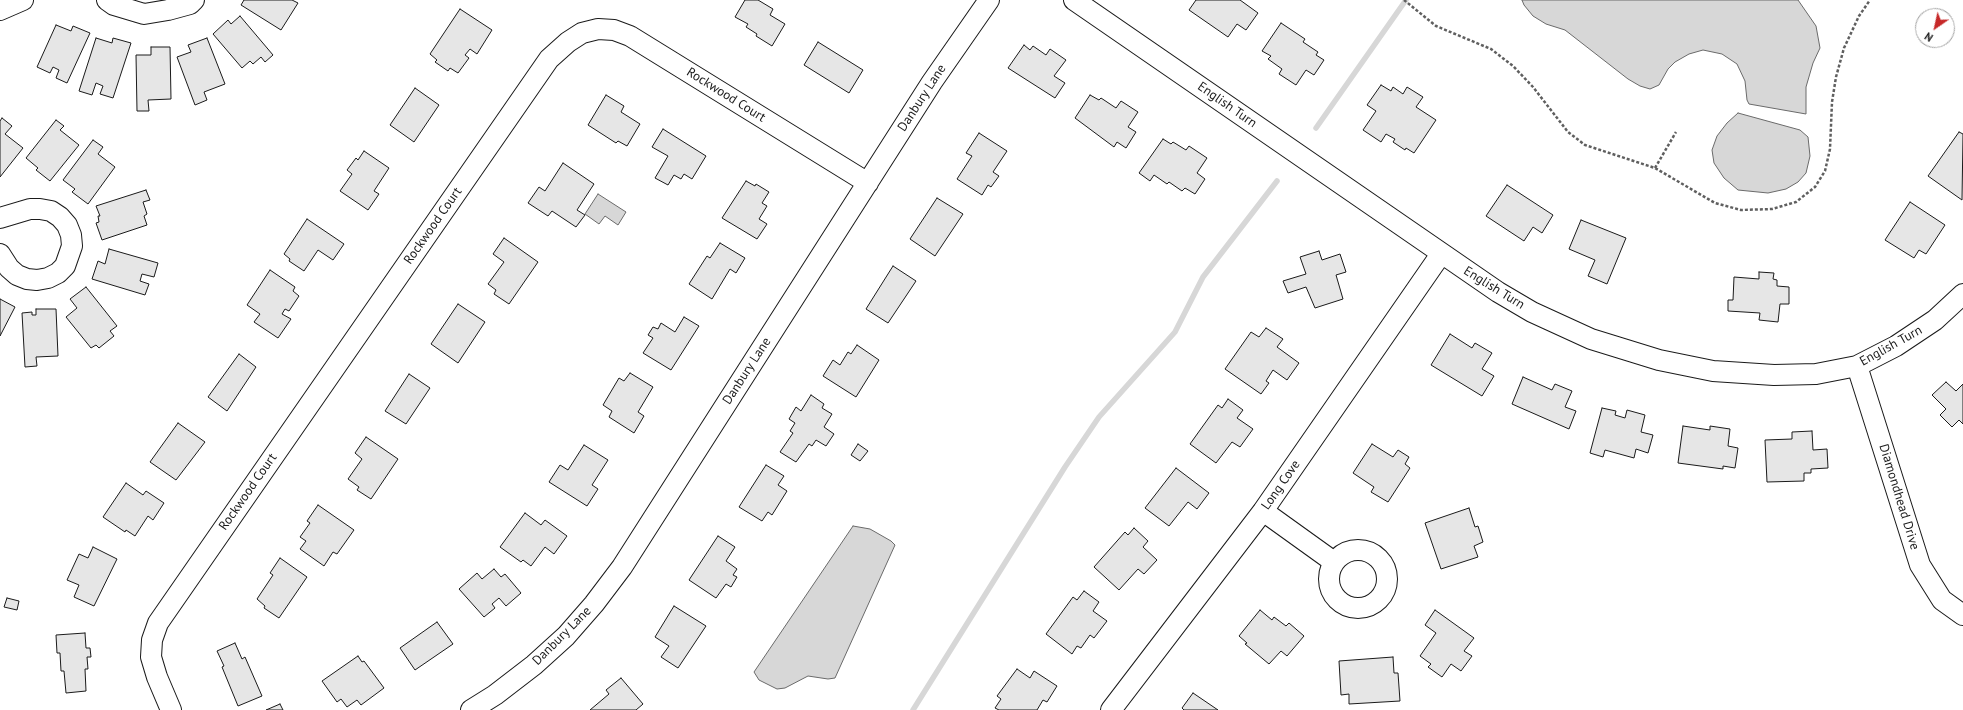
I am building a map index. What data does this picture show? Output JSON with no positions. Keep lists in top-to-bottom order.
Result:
{
  "streets": {
    "street": [
      "Rockwood Court",
      "Danbury Lane",
      "English Turn",
      "Long Cove",
      "Diamondhead Drive"
    ]
  },
  "crossings": [
    ["Rockwood Court", "Danbury Lane"],
    ["English Turn", "Long Cove"],
    ["English Turn", "Diamondhead Drive"]
  ],
  "north": "bottom left"
}
